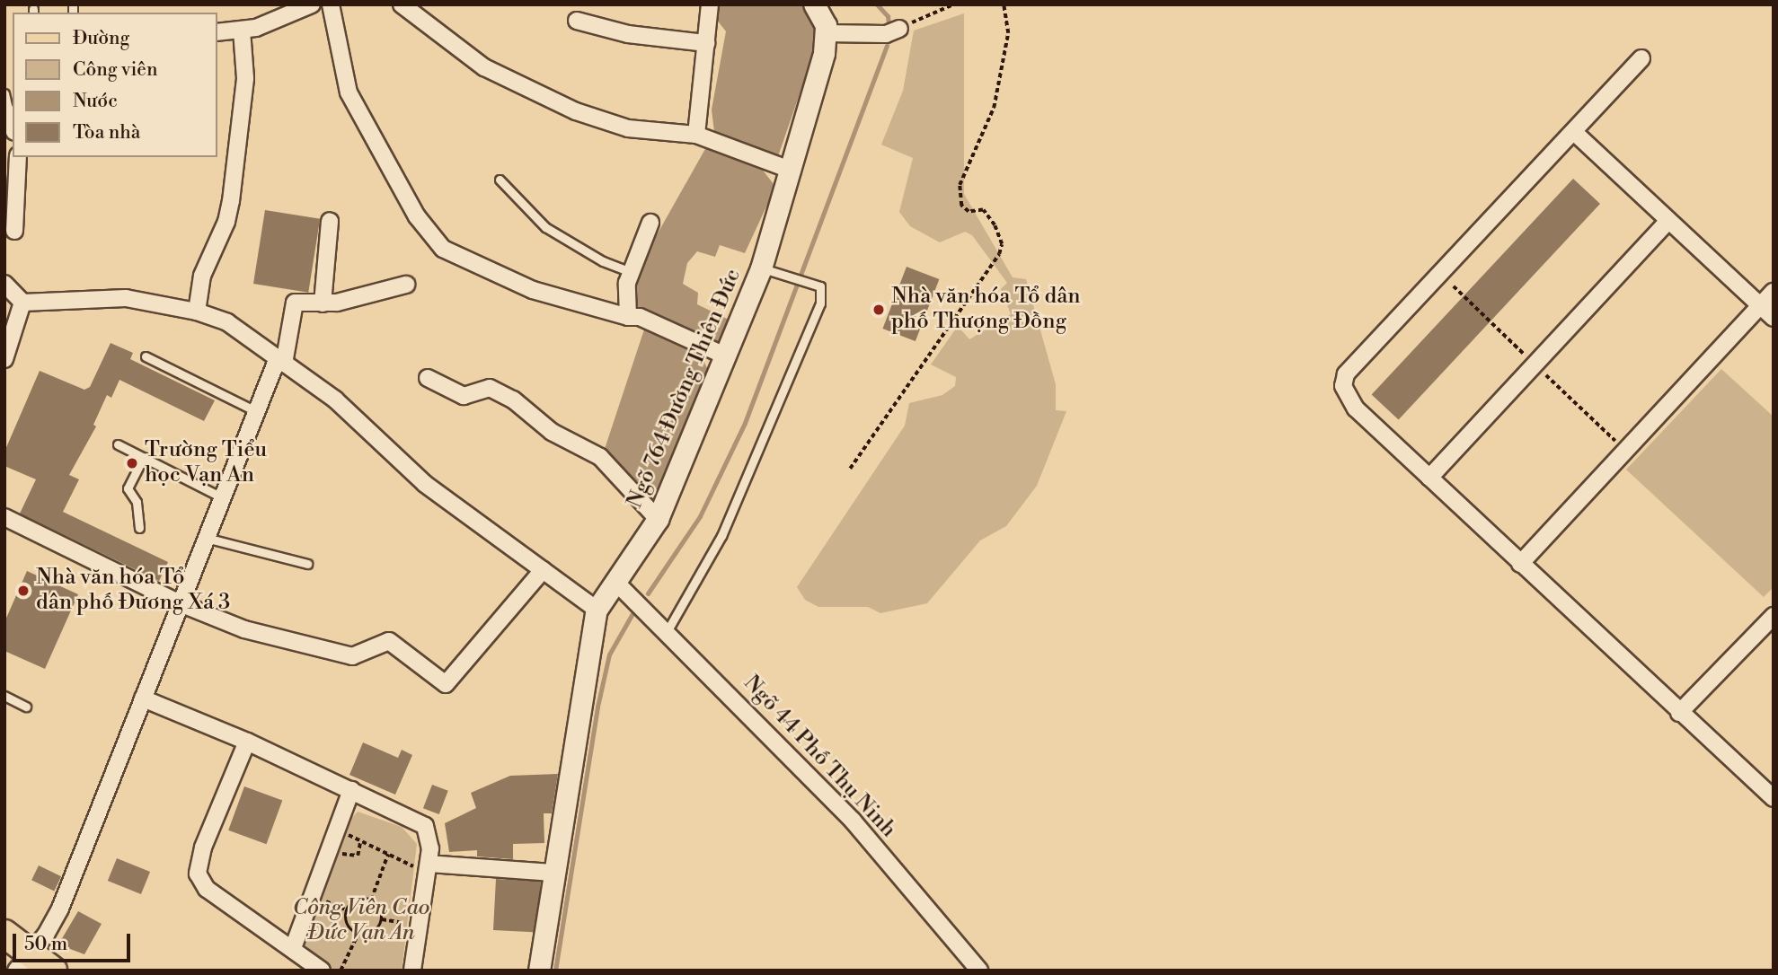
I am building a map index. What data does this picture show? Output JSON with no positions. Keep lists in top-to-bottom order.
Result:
{
  "streets": {
    "street": ["Ngõ 764 Đường Thiên Đức", "Ngõ 44 Phố Thụ Ninh"]
  },
  "crossings": [
    ["Ngõ 764 Đường Thiên Đức", "Ngõ 44 Phố Thụ Ninh"]
  ],
  "parks": ["Công Viên Cao Đức Vạn An"],
  "places": ["Nhà văn hóa Tổ dân phố Thượng Đồng", "Trường Tiểu học Vạn An", "Nhà văn hóa Tổ dân phố Đương Xá 3"],
  "legend": [
    "Đường",
    "Công viên",
    "Nước",
    "Tòa nhà"
  ],
  "scale_bar": "50 m"
}
